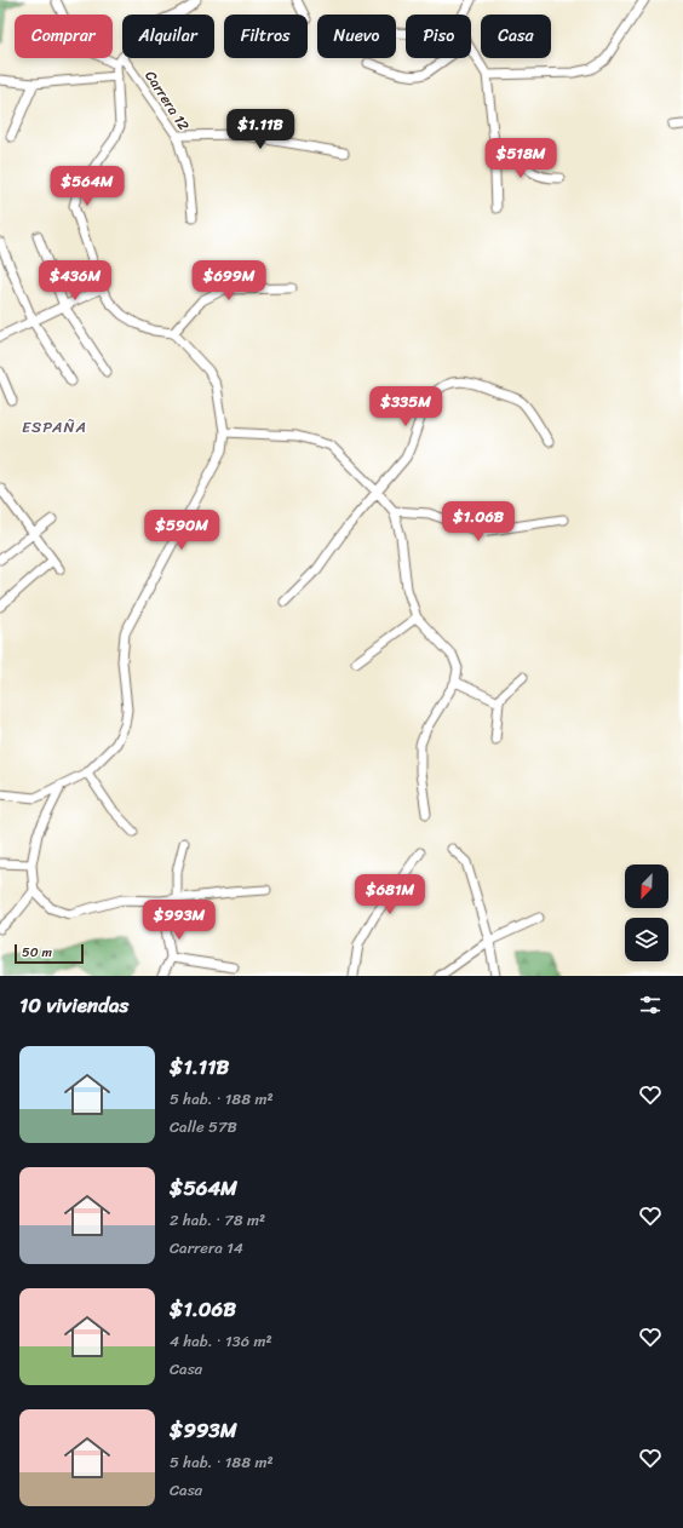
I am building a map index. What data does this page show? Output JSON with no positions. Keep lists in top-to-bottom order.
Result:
{
  "streets": {
    "street": ["Carrera 12"]
  },
  "districts": ["ESPAÑA"],
  "scale_bar": "50 m",
  "north": "bottom left",
  "page": {
    "chip": [
      "Comprar",
      "Alquilar",
      "Filtros",
      "Nuevo",
      "Piso",
      "Casa"
    ],
    "price": [
      "$1.11B",
      "$518M",
      "$564M",
      "$436M",
      "$699M",
      "$335M",
      "$1.06B",
      "$590M",
      "$681M",
      "$993M"
    ],
    "scale": "50 m",
    "heading": "10 viviendas",
    "list": [
      {
        "name": "$1.11B",
        "note": "5 hab. · 188 m² · Calle 57B"
      },
      {
        "name": "$564M",
        "note": "2 hab. · 78 m² · Carrera 14"
      },
      {
        "name": "$1.06B",
        "note": "4 hab. · 136 m² · Casa"
      },
      {
        "name": "$993M",
        "note": "5 hab. · 188 m² · Casa"
      }
    ]
  }
}
